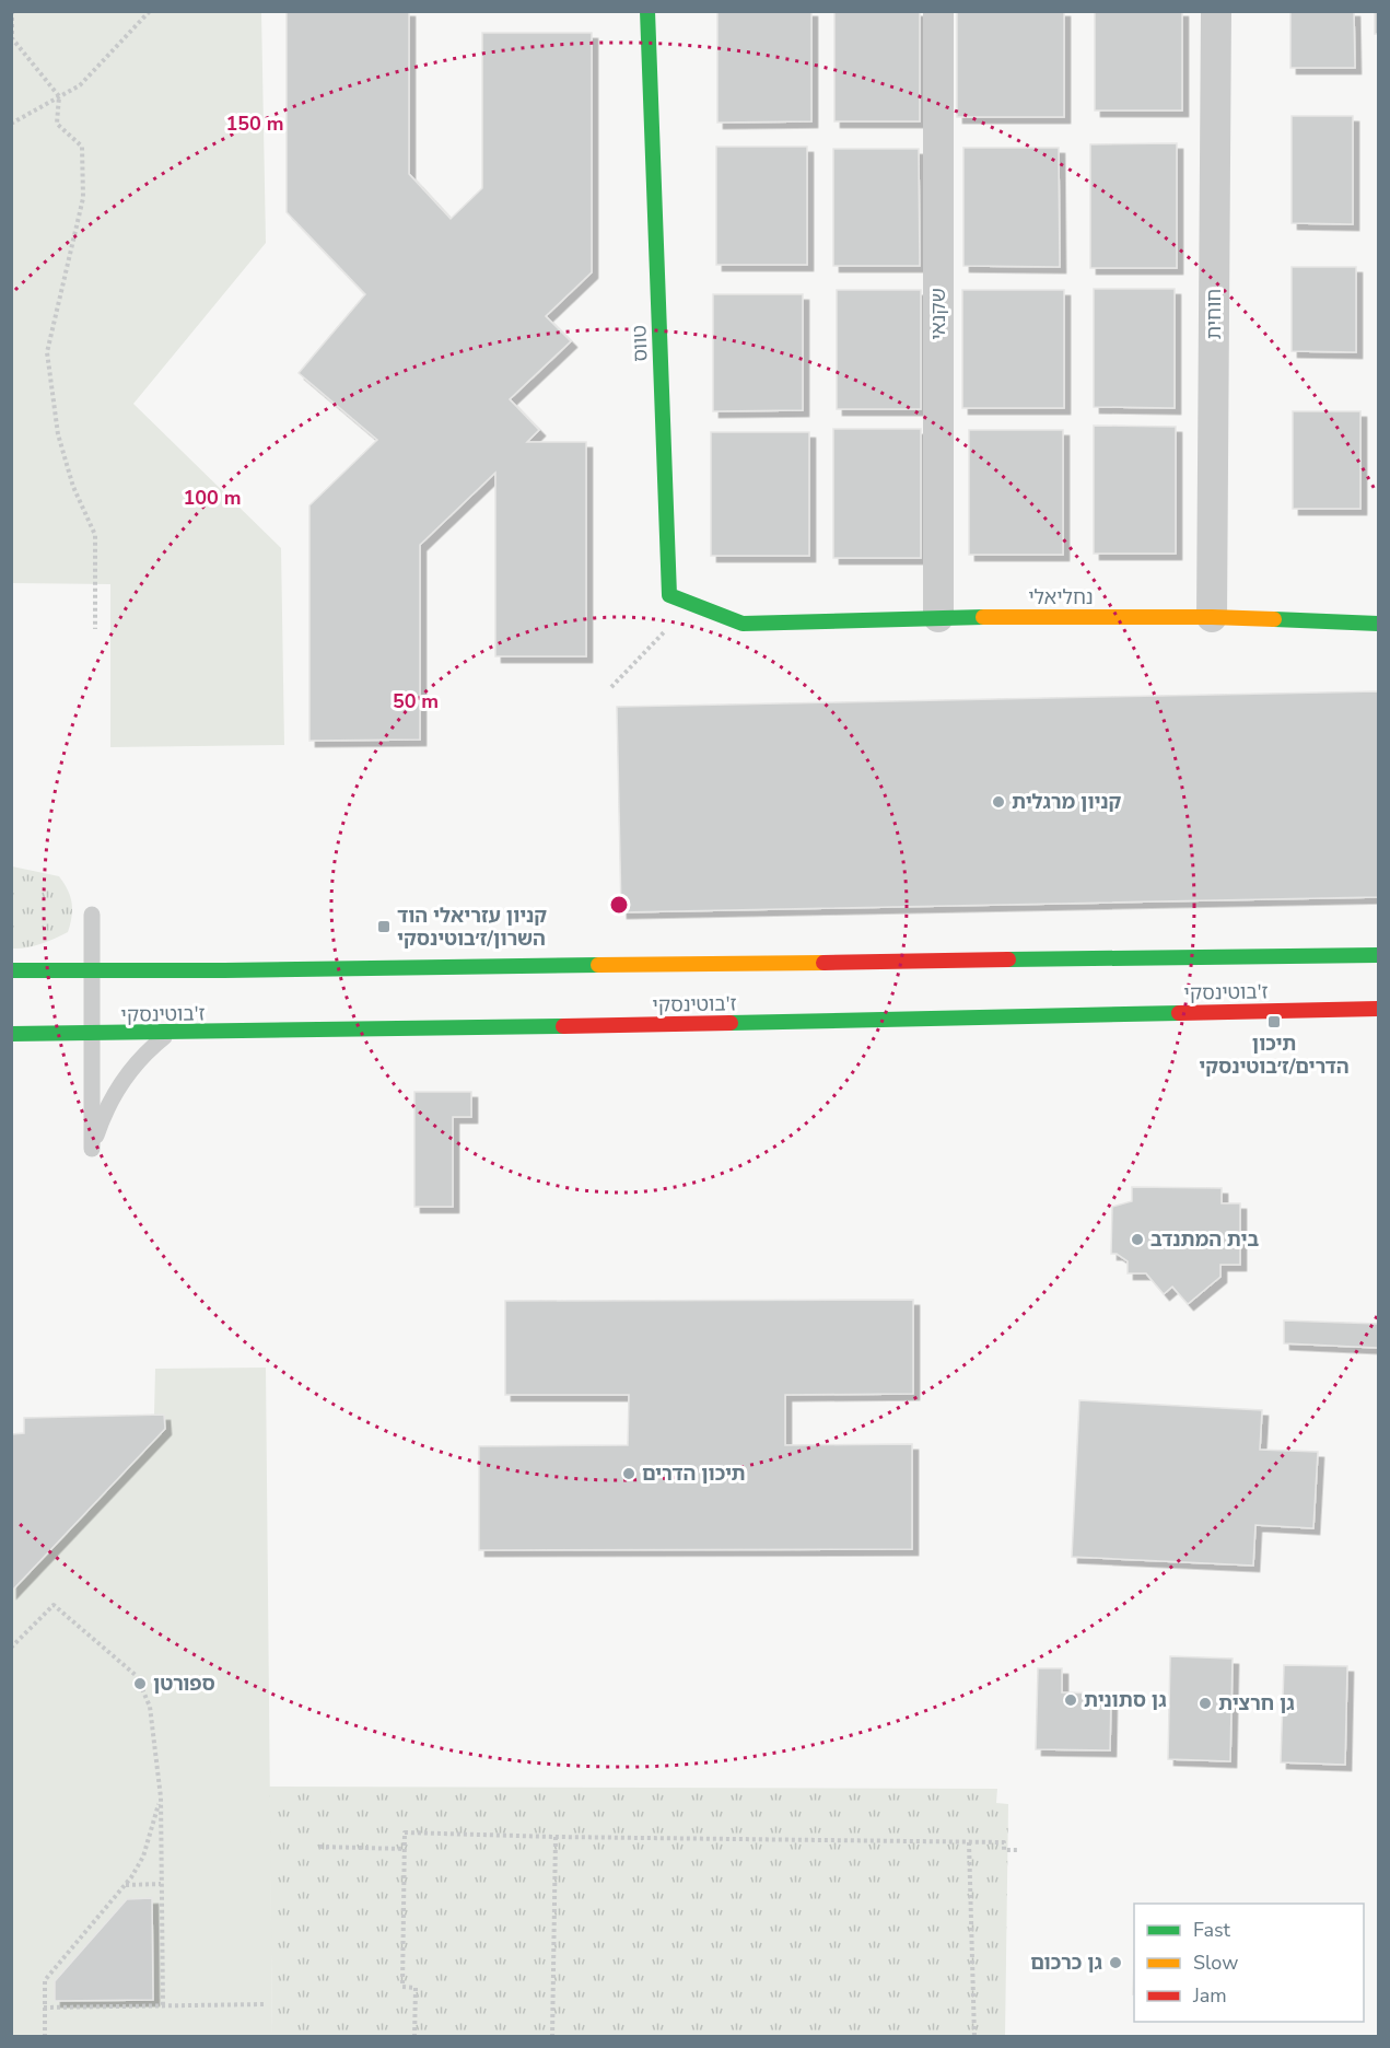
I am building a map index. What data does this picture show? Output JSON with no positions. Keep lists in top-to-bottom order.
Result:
{
  "streets": {
    "street": [
      "שקנאי",
      "חוחית",
      "טווס",
      "נחליאלי",
      "ז'בוטינסקי"
    ]
  },
  "crossings": [
    ["שקנאי", "נחליאלי"],
    ["חוחית", "נחליאלי"],
    ["טווס", "נחליאלי"]
  ],
  "places": {
    "other": [
      "קניון מרגלית",
      "בית המתנדב",
      "תיכון הדרים",
      "ספורטן",
      "גן סתונית",
      "גן חרצית",
      "גן כרכום"
    ],
    "transit": ["קניון עזריאלי הוד השרון/ז׳בוטינסקי", "תיכון הדרים/ז׳בוטינסקי"]
  },
  "legend": ["Fast", "Slow", "Jam"],
  "rings": ["150 m", "100 m", "50 m"]
}
